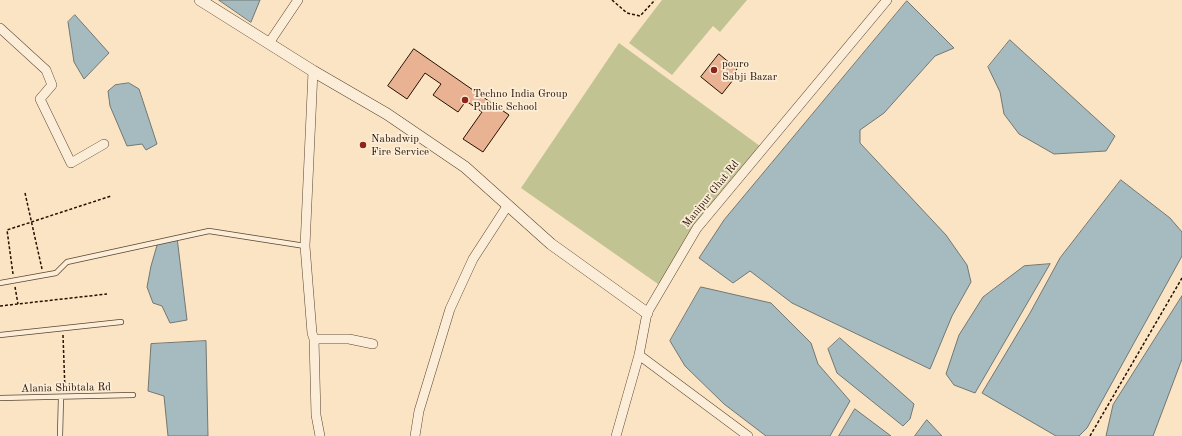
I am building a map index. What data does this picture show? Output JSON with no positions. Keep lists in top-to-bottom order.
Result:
{
  "streets": {
    "street": ["Manipur Ghat Rd"],
    "lane": ["Alania Shibtala Rd"]
  },
  "places": ["pouro Sabji Bazar", "Techno India Group Public School", "Nabadwip Fire Service"]
}
